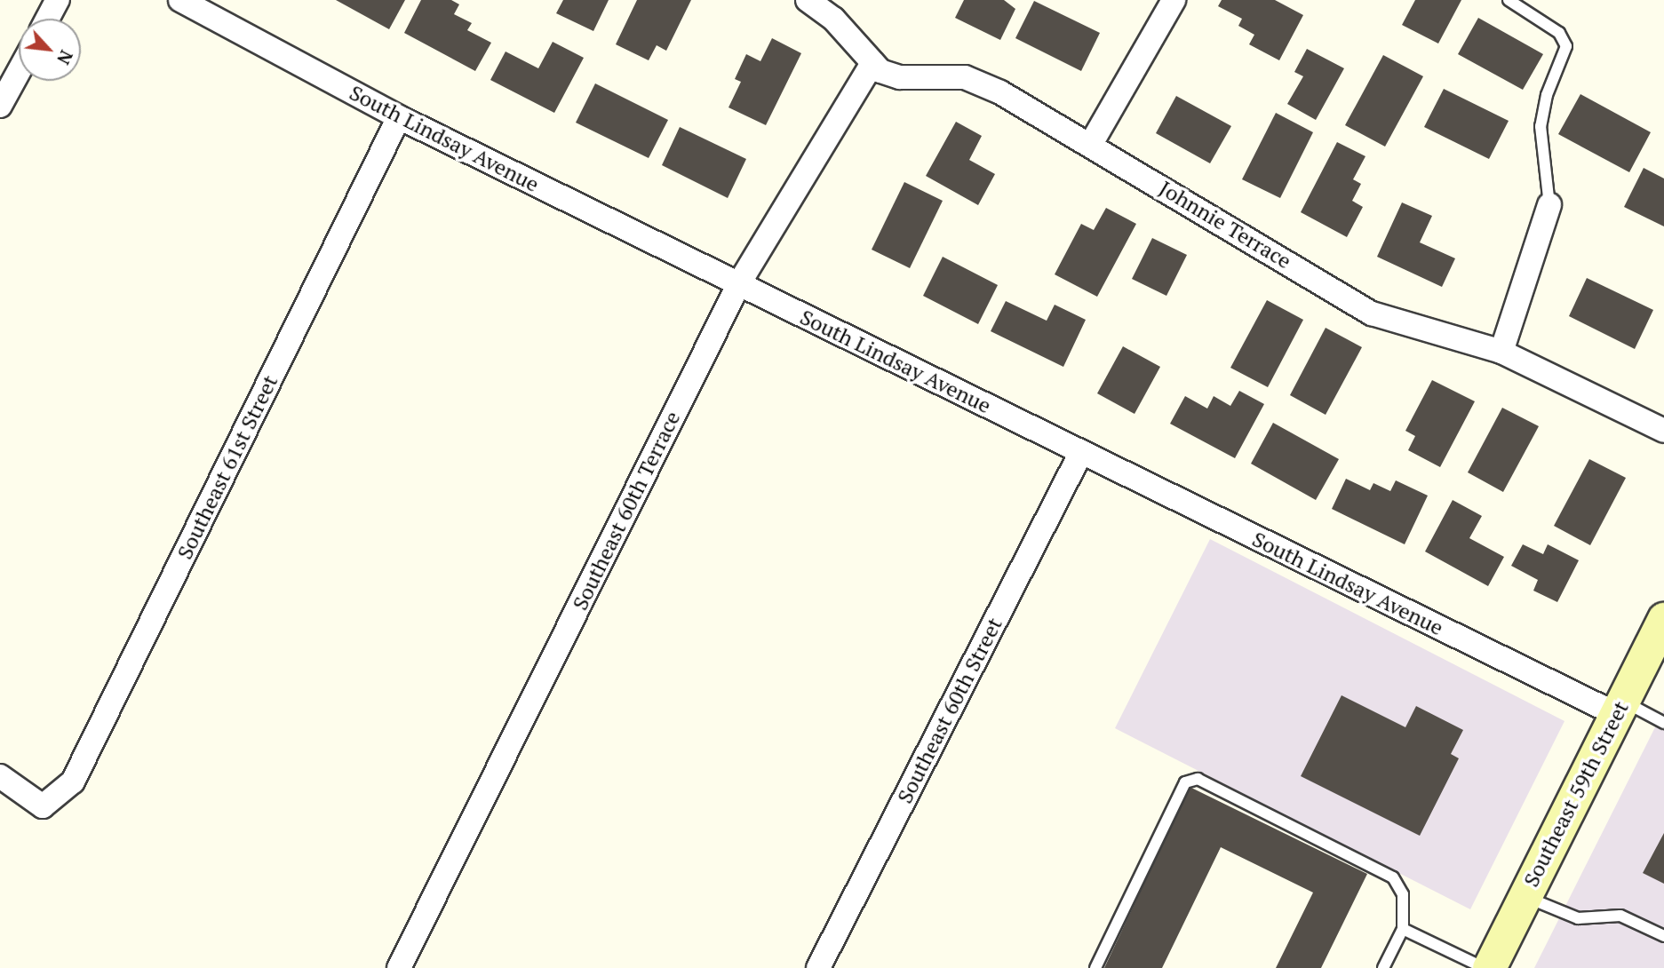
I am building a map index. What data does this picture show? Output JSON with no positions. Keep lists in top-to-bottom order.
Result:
{
  "streets": {
    "main road": ["Southeast 59th Street"],
    "street": [
      "South Lindsay Avenue",
      "Johnnie Terrace",
      "Southeast 61st Street",
      "Southeast 60th Terrace",
      "Southeast 60th Street"
    ]
  },
  "crossings": [
    ["South Lindsay Avenue", "Southeast 61st Street"],
    ["South Lindsay Avenue", "Southeast 60th Terrace"],
    ["South Lindsay Avenue", "Southeast 60th Street"],
    ["South Lindsay Avenue", "Southeast 59th Street"],
    ["Johnnie Terrace", "Southeast 60th Terrace"]
  ],
  "north": "bottom right"
}
